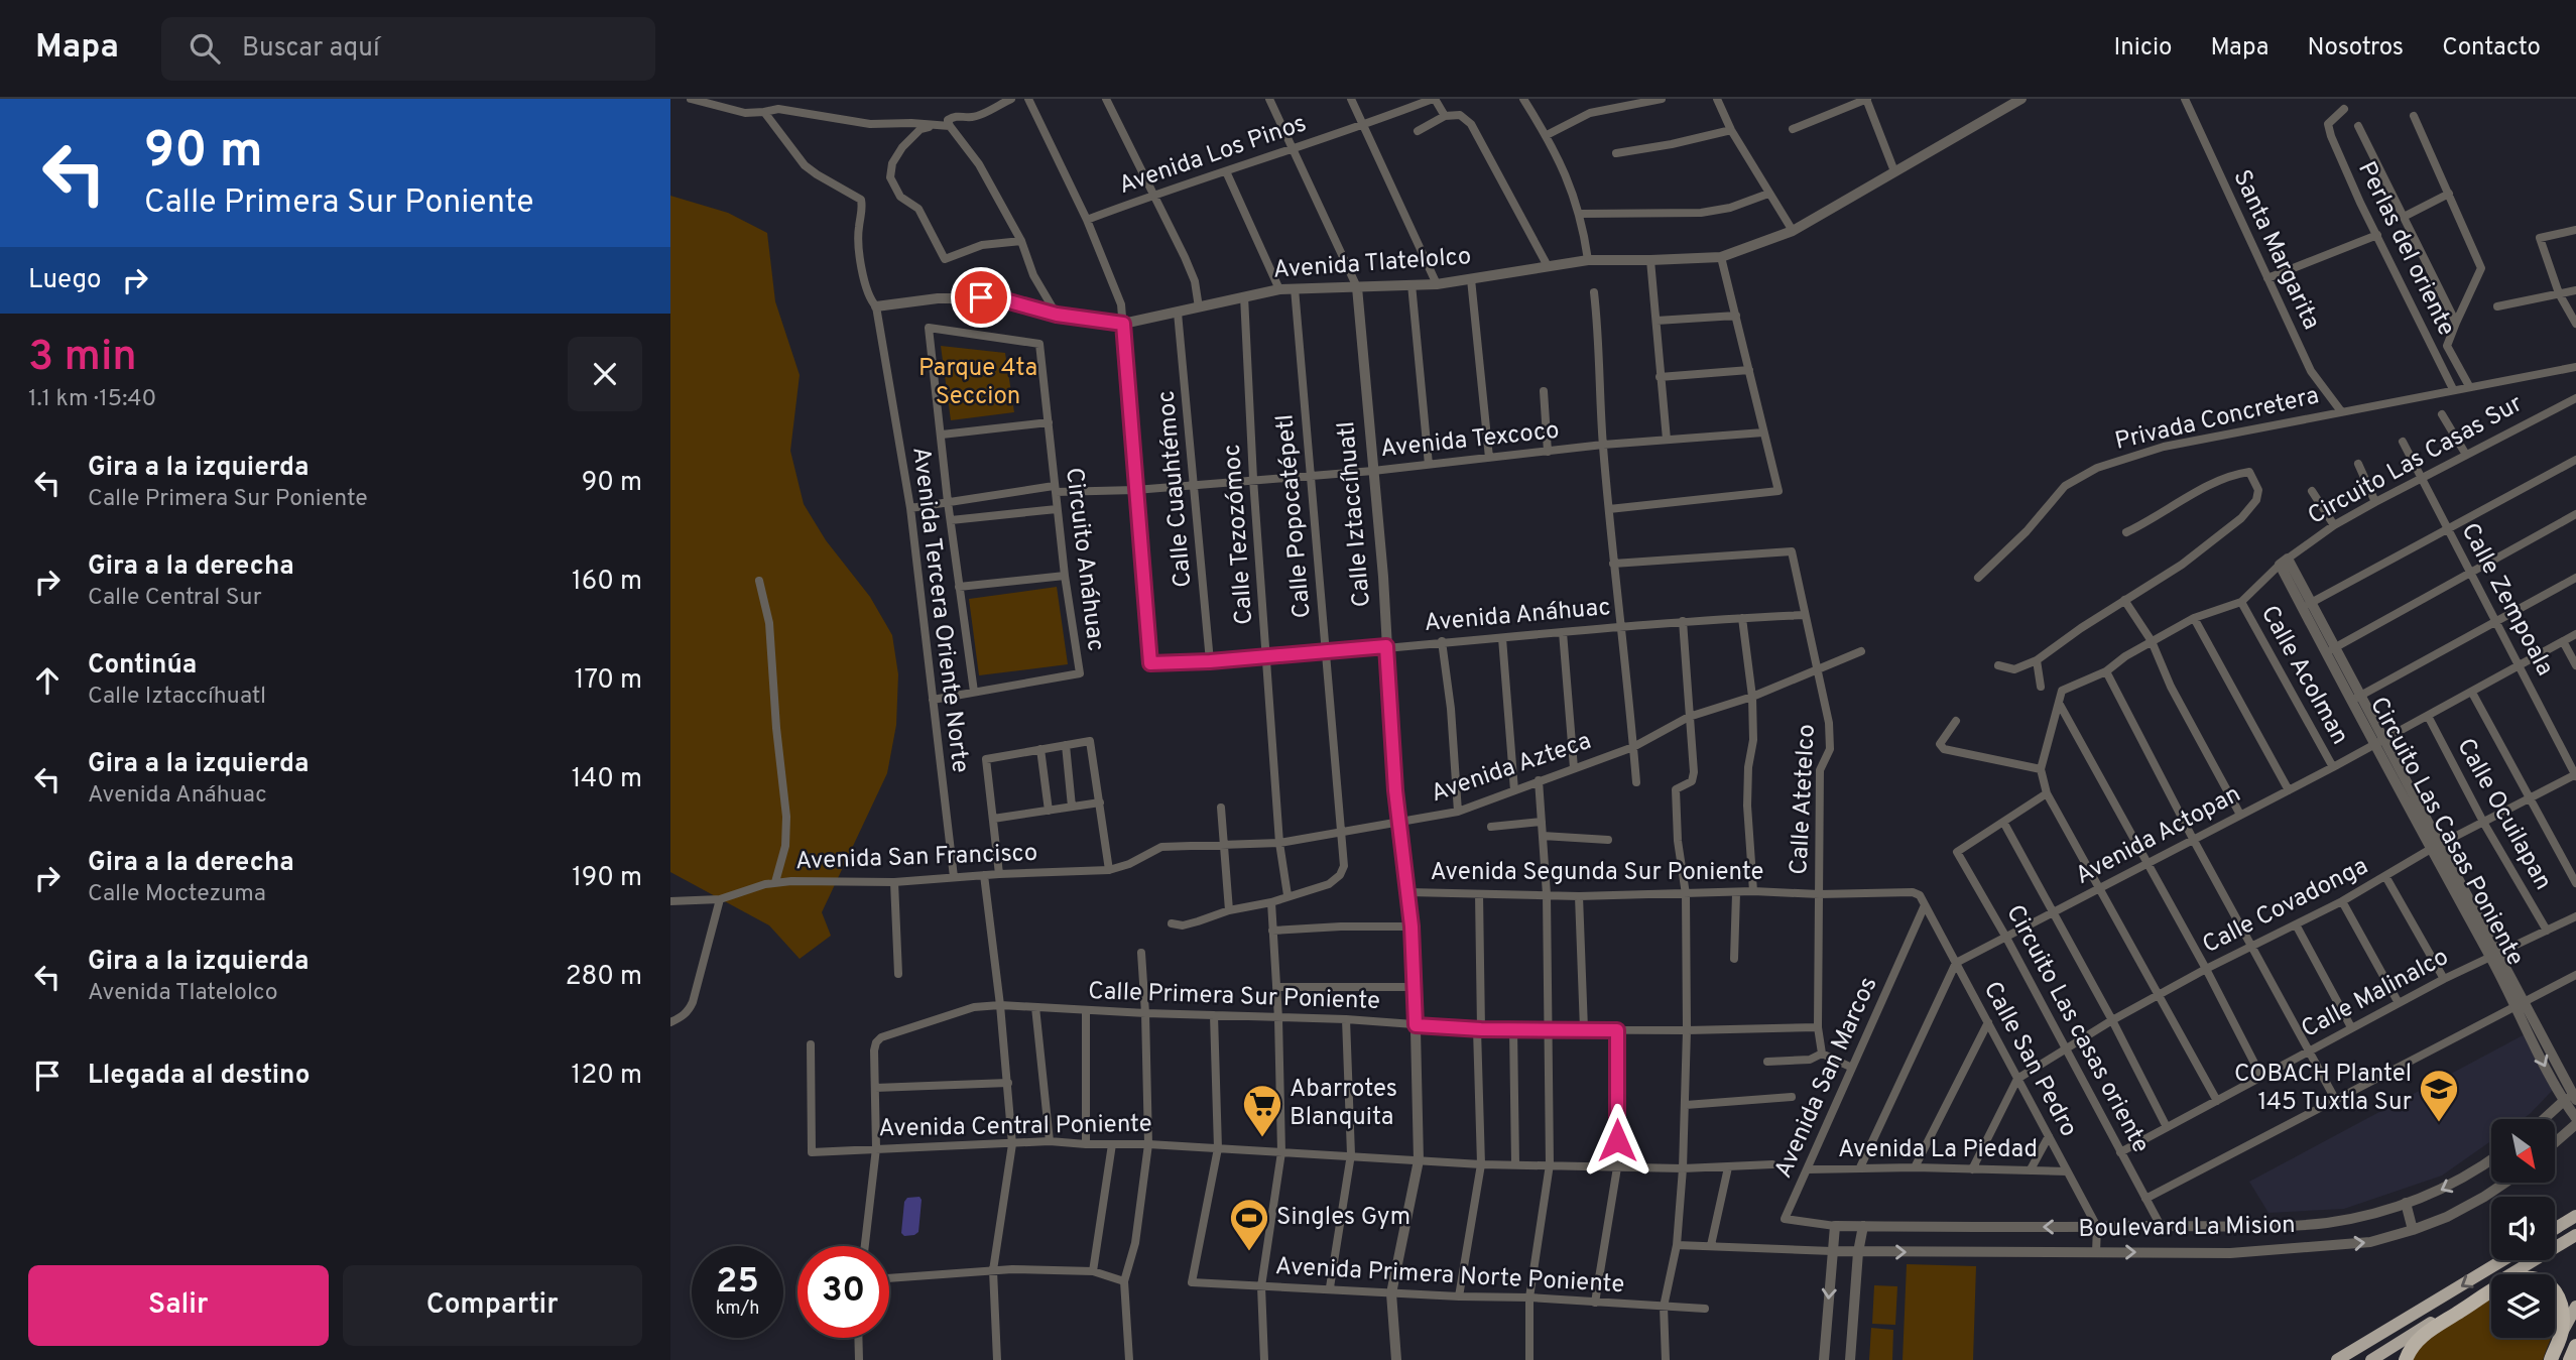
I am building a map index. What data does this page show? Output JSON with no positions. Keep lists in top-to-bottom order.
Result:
{
  "streets": {
    "street": [
      "Avenida Los Pinos",
      "Perlas del oriente",
      "Santa Margarita",
      "Avenida Tlatelolco",
      "Privada Concretera",
      "Avenida Texcoco",
      "Circuito Las Casas Sur",
      "Calle Cuauhtémoc",
      "Calle Iztaccíhuatl",
      "Calle Popocatépetl",
      "Calle Tezozómoc",
      "Circuito Anáhuac",
      "Calle Zempoala",
      "Avenida Tercera Oriente Norte",
      "Avenida Anáhuac",
      "Calle Acolman",
      "Avenida Azteca",
      "Calle Atetelco",
      "Calle Ocuilapan",
      "Circuito Las Casas Poniente",
      "Avenida Actopan",
      "Avenida San Francisco",
      "Avenida Segunda Sur Poniente",
      "Calle Covadonga",
      "Calle Malinalco",
      "Calle Primera Sur Poniente",
      "Circuito Las casas oriente",
      "Calle San Pedro",
      "Avenida San Marcos",
      "Avenida Central Poniente",
      "Avenida La Piedad",
      "Boulevard La Mision",
      "Avenida Primera Norte Poniente"
    ]
  },
  "crossings": [
    ["Perlas del oriente", "Privada Concretera"],
    ["Santa Margarita", "Privada Concretera"],
    ["Avenida Tlatelolco", "Calle Cuauhtémoc"],
    ["Avenida Tlatelolco", "Calle Iztaccíhuatl"],
    ["Avenida Tlatelolco", "Calle Popocatépetl"],
    ["Avenida Tlatelolco", "Calle Tezozómoc"],
    ["Avenida Tlatelolco", "Avenida Tercera Oriente Norte"],
    ["Avenida Texcoco", "Calle Cuauhtémoc"],
    ["Avenida Texcoco", "Calle Iztaccíhuatl"],
    ["Avenida Texcoco", "Calle Popocatépetl"],
    ["Avenida Texcoco", "Calle Tezozómoc"],
    ["Avenida Texcoco", "Circuito Anáhuac"],
    ["Avenida Texcoco", "Avenida Tercera Oriente Norte"],
    ["Avenida Texcoco", "Avenida Anáhuac"],
    ["Circuito Las Casas Sur", "Calle Zempoala"],
    ["Circuito Las Casas Sur", "Calle Acolman"],
    ["Circuito Las Casas Sur", "Circuito Las Casas Poniente"],
    ["Calle Cuauhtémoc", "Avenida Anáhuac"],
    ["Calle Iztaccíhuatl", "Avenida Anáhuac"],
    ["Calle Iztaccíhuatl", "Avenida Azteca"],
    ["Calle Iztaccíhuatl", "Avenida Segunda Sur Poniente"],
    ["Calle Iztaccíhuatl", "Calle Primera Sur Poniente"],
    ["Calle Iztaccíhuatl", "Avenida Central Poniente"],
    ["Calle Iztaccíhuatl", "Avenida Primera Norte Poniente"],
    ["Calle Popocatépetl", "Calle Tezozómoc"],
    ["Calle Popocatépetl", "Avenida Anáhuac"],
    ["Calle Popocatépetl", "Avenida Azteca"],
    ["Calle Tezozómoc", "Avenida Anáhuac"],
    ["Calle Tezozómoc", "Avenida Azteca"],
    ["Calle Zempoala", "Avenida Actopan"],
    ["Calle Zempoala", "Calle Covadonga"],
    ["Avenida Tercera Oriente Norte", "Avenida San Francisco"],
    ["Avenida Anáhuac", "Calle Atetelco"],
    ["Calle Acolman", "Avenida Actopan"],
    ["Avenida Azteca", "Calle Atetelco"],
    ["Avenida Azteca", "Avenida San Francisco"],
    ["Calle Atetelco", "Avenida Segunda Sur Poniente"],
    ["Calle Atetelco", "Calle Primera Sur Poniente"],
    ["Calle Ocuilapan", "Avenida Actopan"],
    ["Calle Ocuilapan", "Calle Covadonga"],
    ["Calle Ocuilapan", "Calle Malinalco"],
    ["Circuito Las Casas Poniente", "Avenida Actopan"],
    ["Circuito Las Casas Poniente", "Calle Covadonga"],
    ["Circuito Las Casas Poniente", "Calle Malinalco"],
    ["Avenida Actopan", "Circuito Las casas oriente"],
    ["Avenida Actopan", "Calle San Pedro"],
    ["Avenida Segunda Sur Poniente", "Calle San Pedro"],
    ["Calle Covadonga", "Circuito Las casas oriente"],
    ["Calle Covadonga", "Calle San Pedro"],
    ["Calle Malinalco", "Circuito Las casas oriente"],
    ["Circuito Las casas oriente", "Boulevard La Mision"],
    ["Calle San Pedro", "Avenida San Marcos"],
    ["Calle San Pedro", "Avenida La Piedad"],
    ["Calle San Pedro", "Boulevard La Mision"],
    ["Avenida San Marcos", "Avenida La Piedad"],
    ["Avenida San Marcos", "Boulevard La Mision"],
    ["Avenida Central Poniente", "Avenida Primera Norte Poniente"]
  ],
  "parks": ["Parque 4ta Seccion"],
  "places": {
    "school or university": ["COBACH Plantel 145 Tuxtla Sur"],
    "supermarket": ["Abarrotes Blanquita"],
    "sports": ["Singles Gym"]
  },
  "north": "bottom right",
  "page": {
    "header": "Mapa",
    "search": "Buscar aquí",
    "nav": [
      "Inicio",
      "Mapa",
      "Nosotros",
      "Contacto"
    ],
    "turn": ["90 m", "Calle Primera Sur Poniente"],
    "then": "Luego",
    "heading": ["3 min", "1.1 km · 15:40"],
    "list": [
      {
        "name": "Gira a la izquierda",
        "note": "Calle Primera Sur Poniente",
        "value": "90 m"
      },
      {
        "name": "Gira a la derecha",
        "note": "Calle Central Sur",
        "value": "160 m"
      },
      {
        "name": "Continúa",
        "note": "Calle Iztaccíhuatl",
        "value": "170 m"
      },
      {
        "name": "Gira a la izquierda",
        "note": "Avenida Anáhuac",
        "value": "140 m"
      },
      {
        "name": "Gira a la derecha",
        "note": "Calle Moctezuma",
        "value": "190 m"
      },
      {
        "name": "Gira a la izquierda",
        "note": "Avenida Tlatelolco",
        "value": "280 m"
      },
      {
        "name": "Llegada al destino",
        "value": "120 m"
      }
    ],
    "speed": "25 km/h",
    "limit": "30",
    "buttons": ["Salir", "Compartir"]
  }
}
